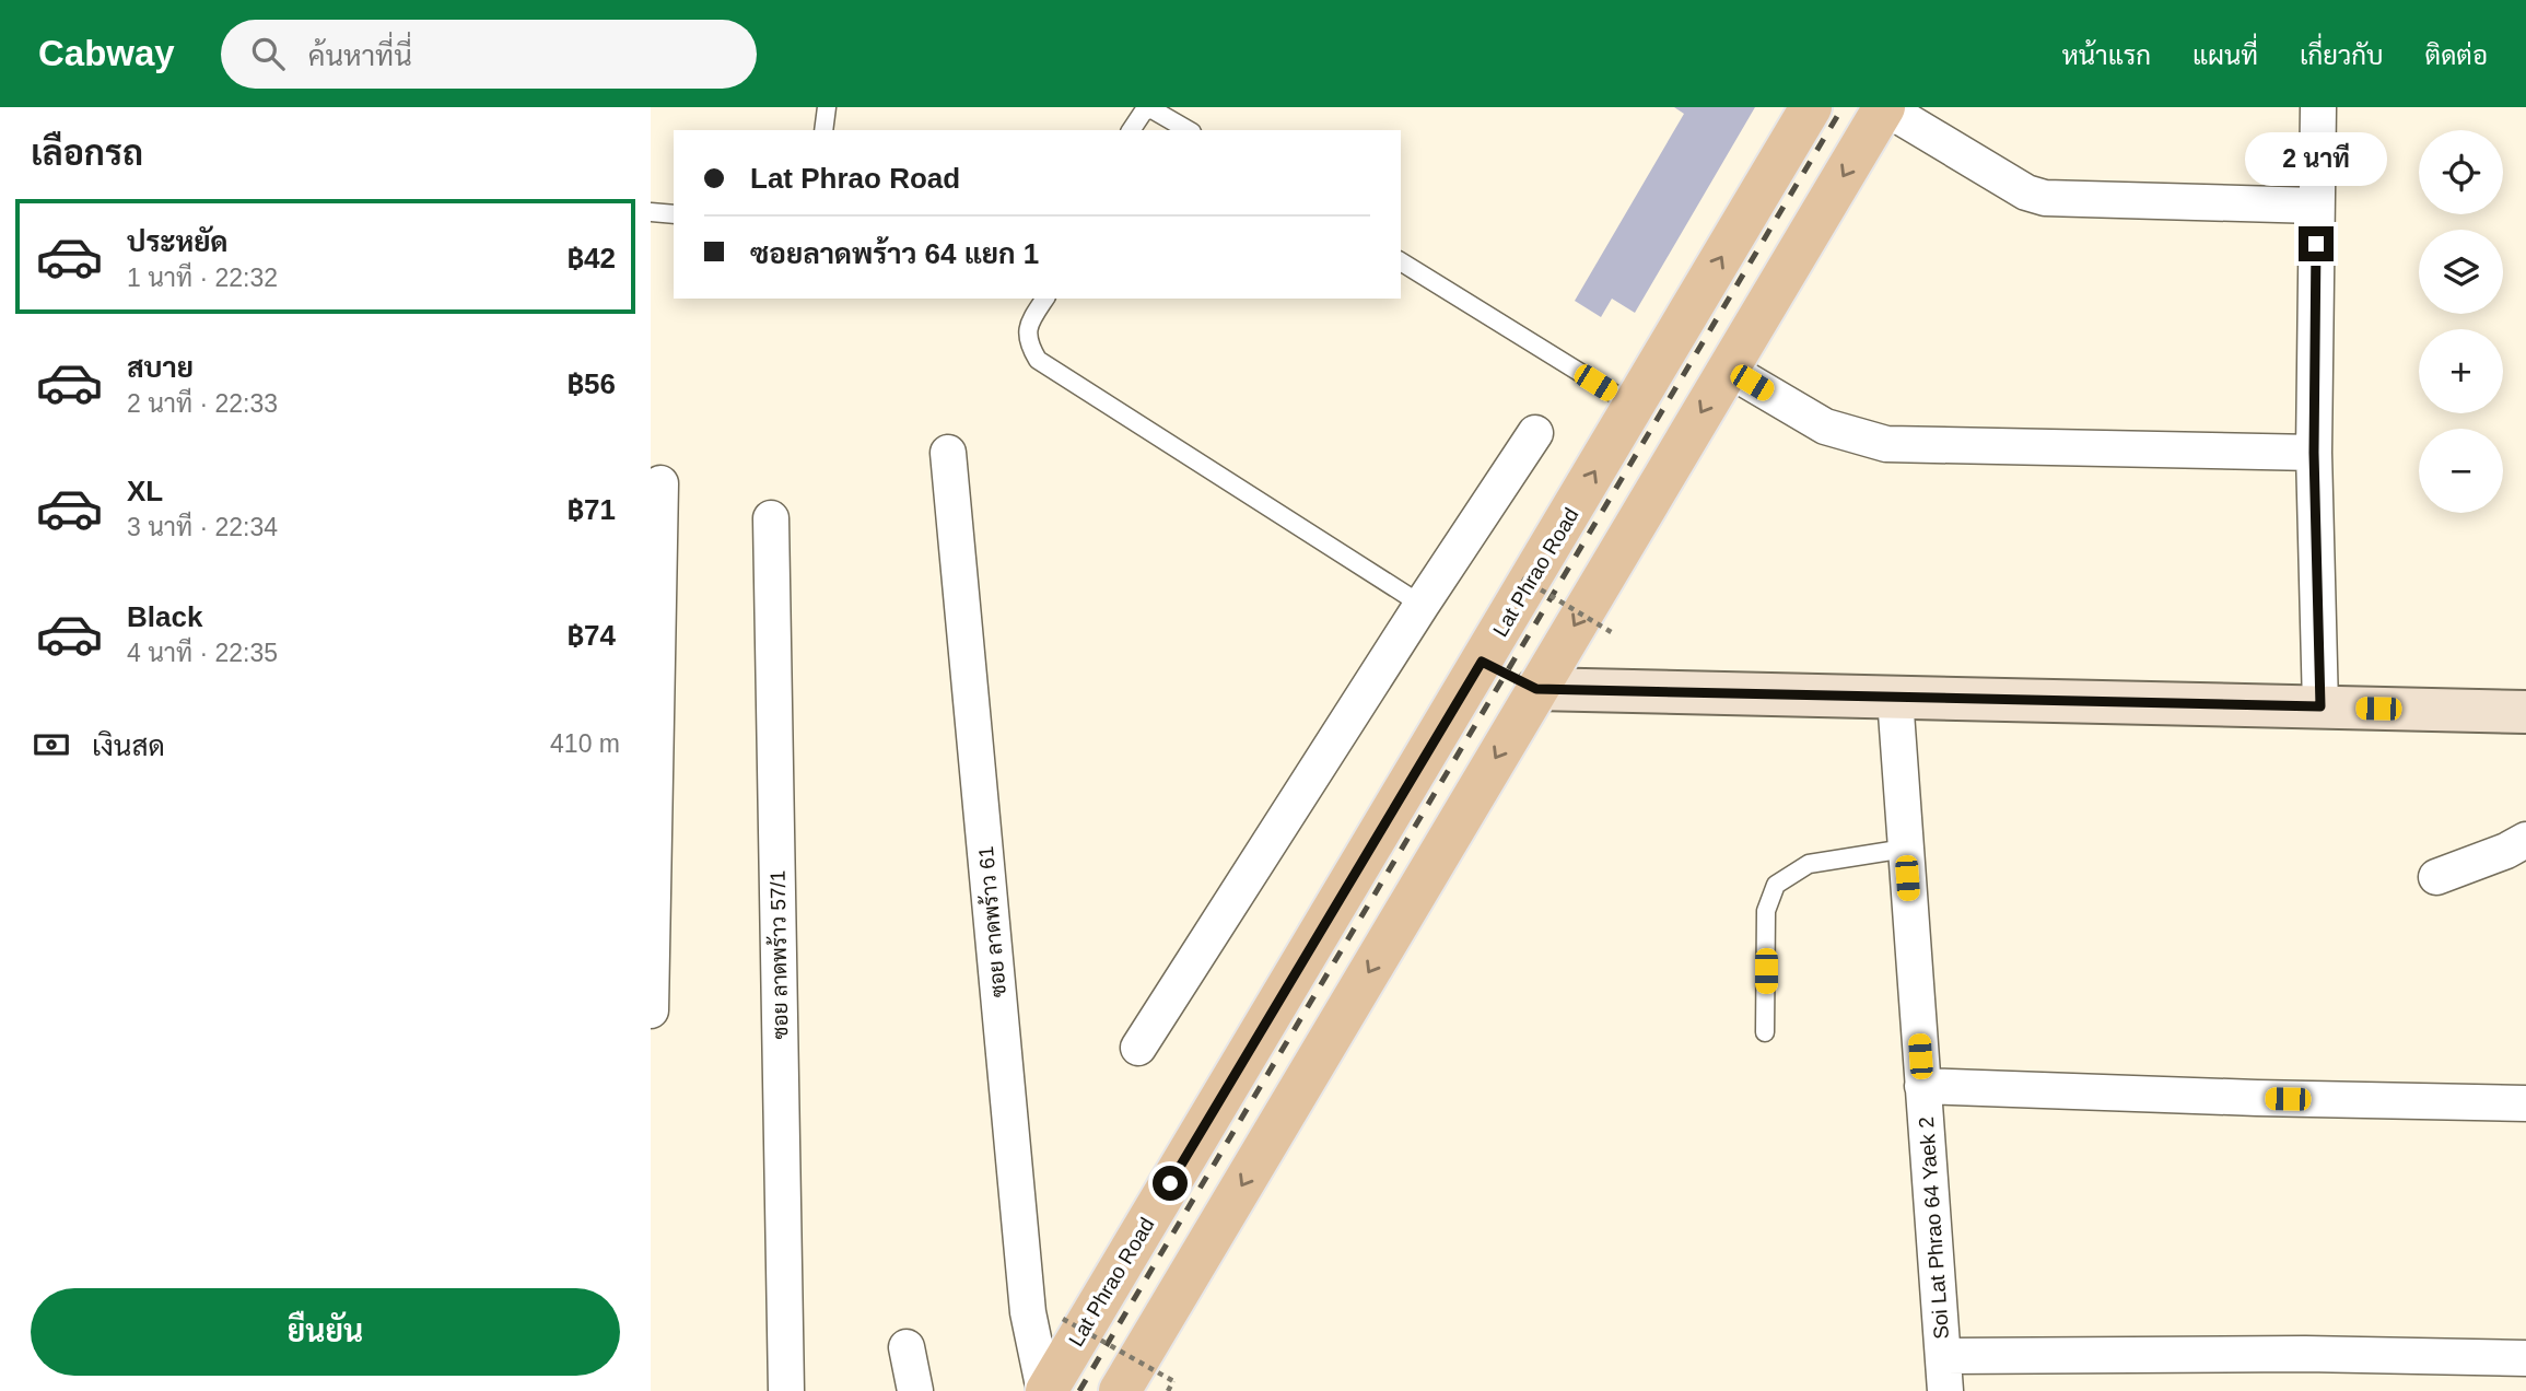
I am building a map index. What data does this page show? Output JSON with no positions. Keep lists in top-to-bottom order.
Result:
{
  "streets": {
    "main road": ["Lat Phrao Road"],
    "street": ["ซอย ลาดพร้าว 61", "ซอย ลาดพร้าว 57/1", "Soi Lat Phrao 64 Yaek 2"]
  },
  "crossings": [
    ["Lat Phrao Road", "ซอย ลาดพร้าว 61"]
  ],
  "page": {
    "header": "Cabway",
    "search": "ค้นหาที่นี่",
    "nav": [
      "หน้าแรก",
      "แผนที่",
      "เกี่ยวกับ",
      "ติดต่อ"
    ],
    "heading": "เลือกรถ",
    "map_buttons": ["+", "−"],
    "banner": ["Lat Phrao Road", "ซอยลาดพร้าว 64 แยก 1"],
    "bubble": "2 นาที",
    "list": [
      {
        "name": "ประหยัด",
        "note": "1 นาที · 22:32",
        "value": "฿42"
      },
      {
        "name": "สบาย",
        "note": "2 นาที · 22:33",
        "value": "฿56"
      },
      {
        "name": "XL",
        "note": "3 นาที · 22:34",
        "value": "฿71"
      },
      {
        "name": "Black",
        "note": "4 นาที · 22:35",
        "value": "฿74"
      }
    ],
    "pay": ["เงินสด", "410 m"],
    "buttons": "ยืนยัน"
  }
}
